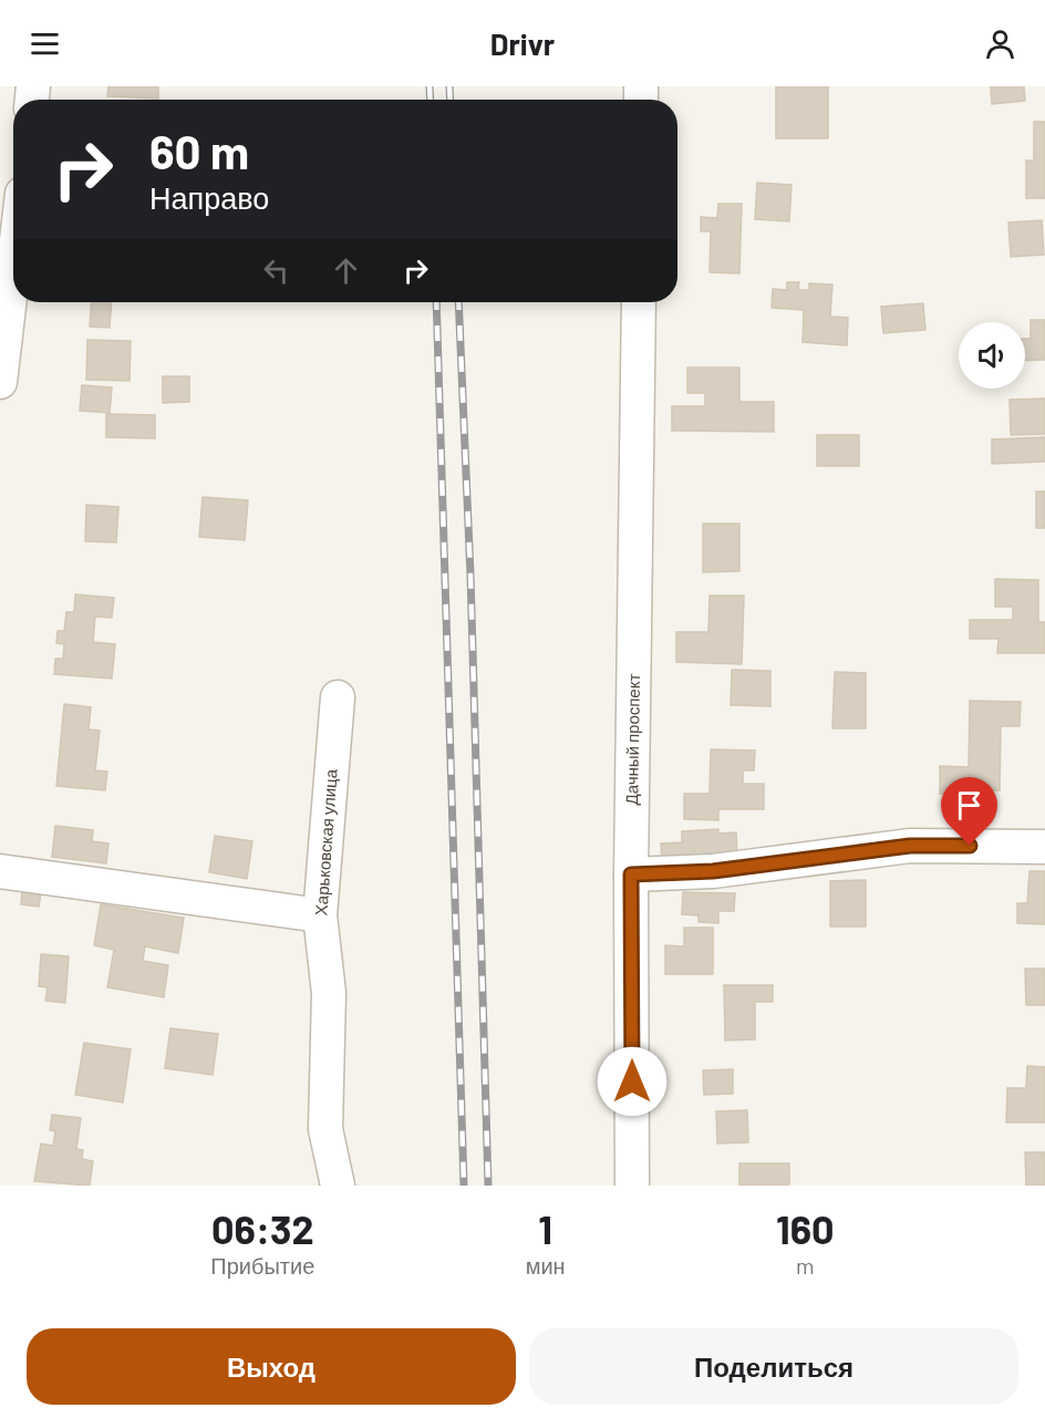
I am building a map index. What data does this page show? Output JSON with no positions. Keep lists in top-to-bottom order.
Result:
{
  "streets": {
    "street": ["Дачный проспект", "Харьковская улица"]
  },
  "page": {
    "header": "Drivr",
    "turn": ["60 m", "Направо"],
    "eta": [
      "06:32",
      "Прибытие",
      "1",
      "мин",
      "160",
      "m"
    ],
    "buttons": ["Выход", "Поделиться"]
  }
}
